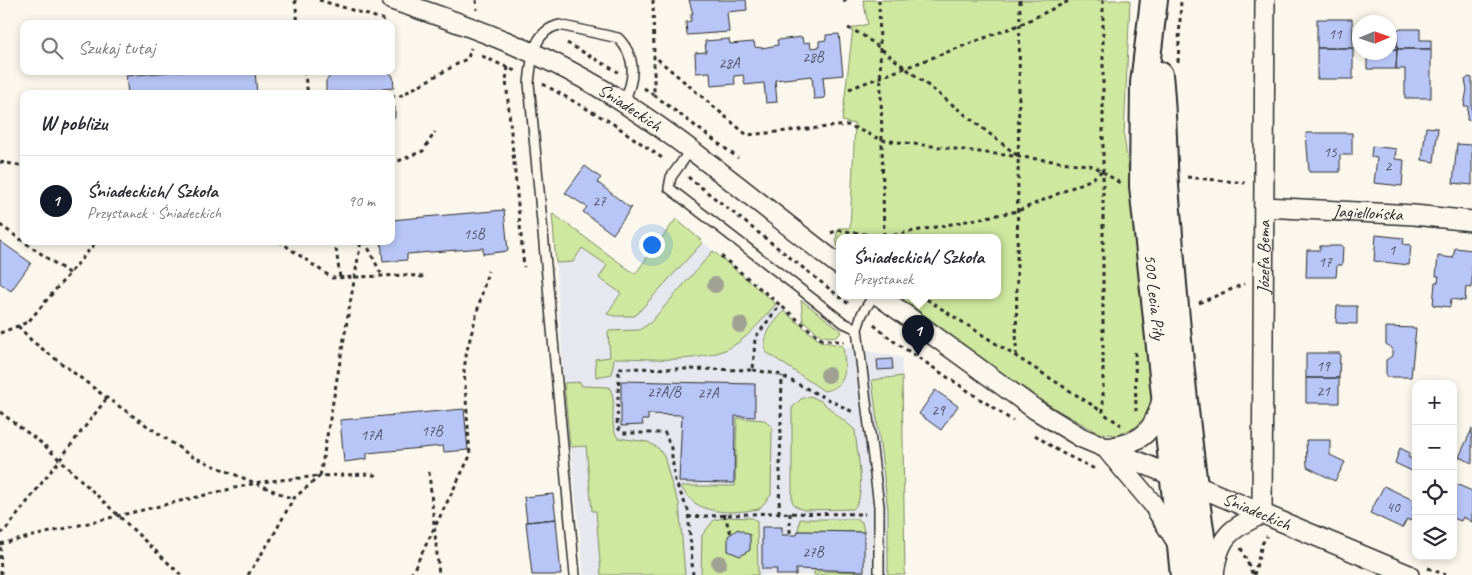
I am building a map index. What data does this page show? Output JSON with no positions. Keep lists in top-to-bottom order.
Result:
{
  "streets": {
    "street": [
      "Śniadeckich",
      "Jagiellońska",
      "Józefa Bema",
      "500 Lecia Piły"
    ]
  },
  "crossings": [
    ["Śniadeckich", "Józefa Bema"],
    ["Śniadeckich", "500 Lecia Piły"],
    ["Jagiellońska", "Józefa Bema"]
  ],
  "house_numbers": [
    "11",
    "28B",
    "28A",
    "15",
    "2",
    "27",
    "15B",
    "1",
    "17",
    "19",
    "21",
    "27A/B",
    "27A",
    "29",
    "17B",
    "17A",
    "40",
    "27B"
  ],
  "north": "right",
  "page": {
    "search": "Szukaj tutaj",
    "heading": "W pobliżu",
    "list": [
      {
        "mark": "1",
        "name": "Śniadeckich/ Szkoła",
        "note": "Przystanek · Śniadeckich",
        "value": "90 m"
      }
    ],
    "popup": ["Śniadeckich/ Szkoła", "Przystanek"],
    "pins": "1",
    "map_buttons": ["+", "−"]
  }
}
